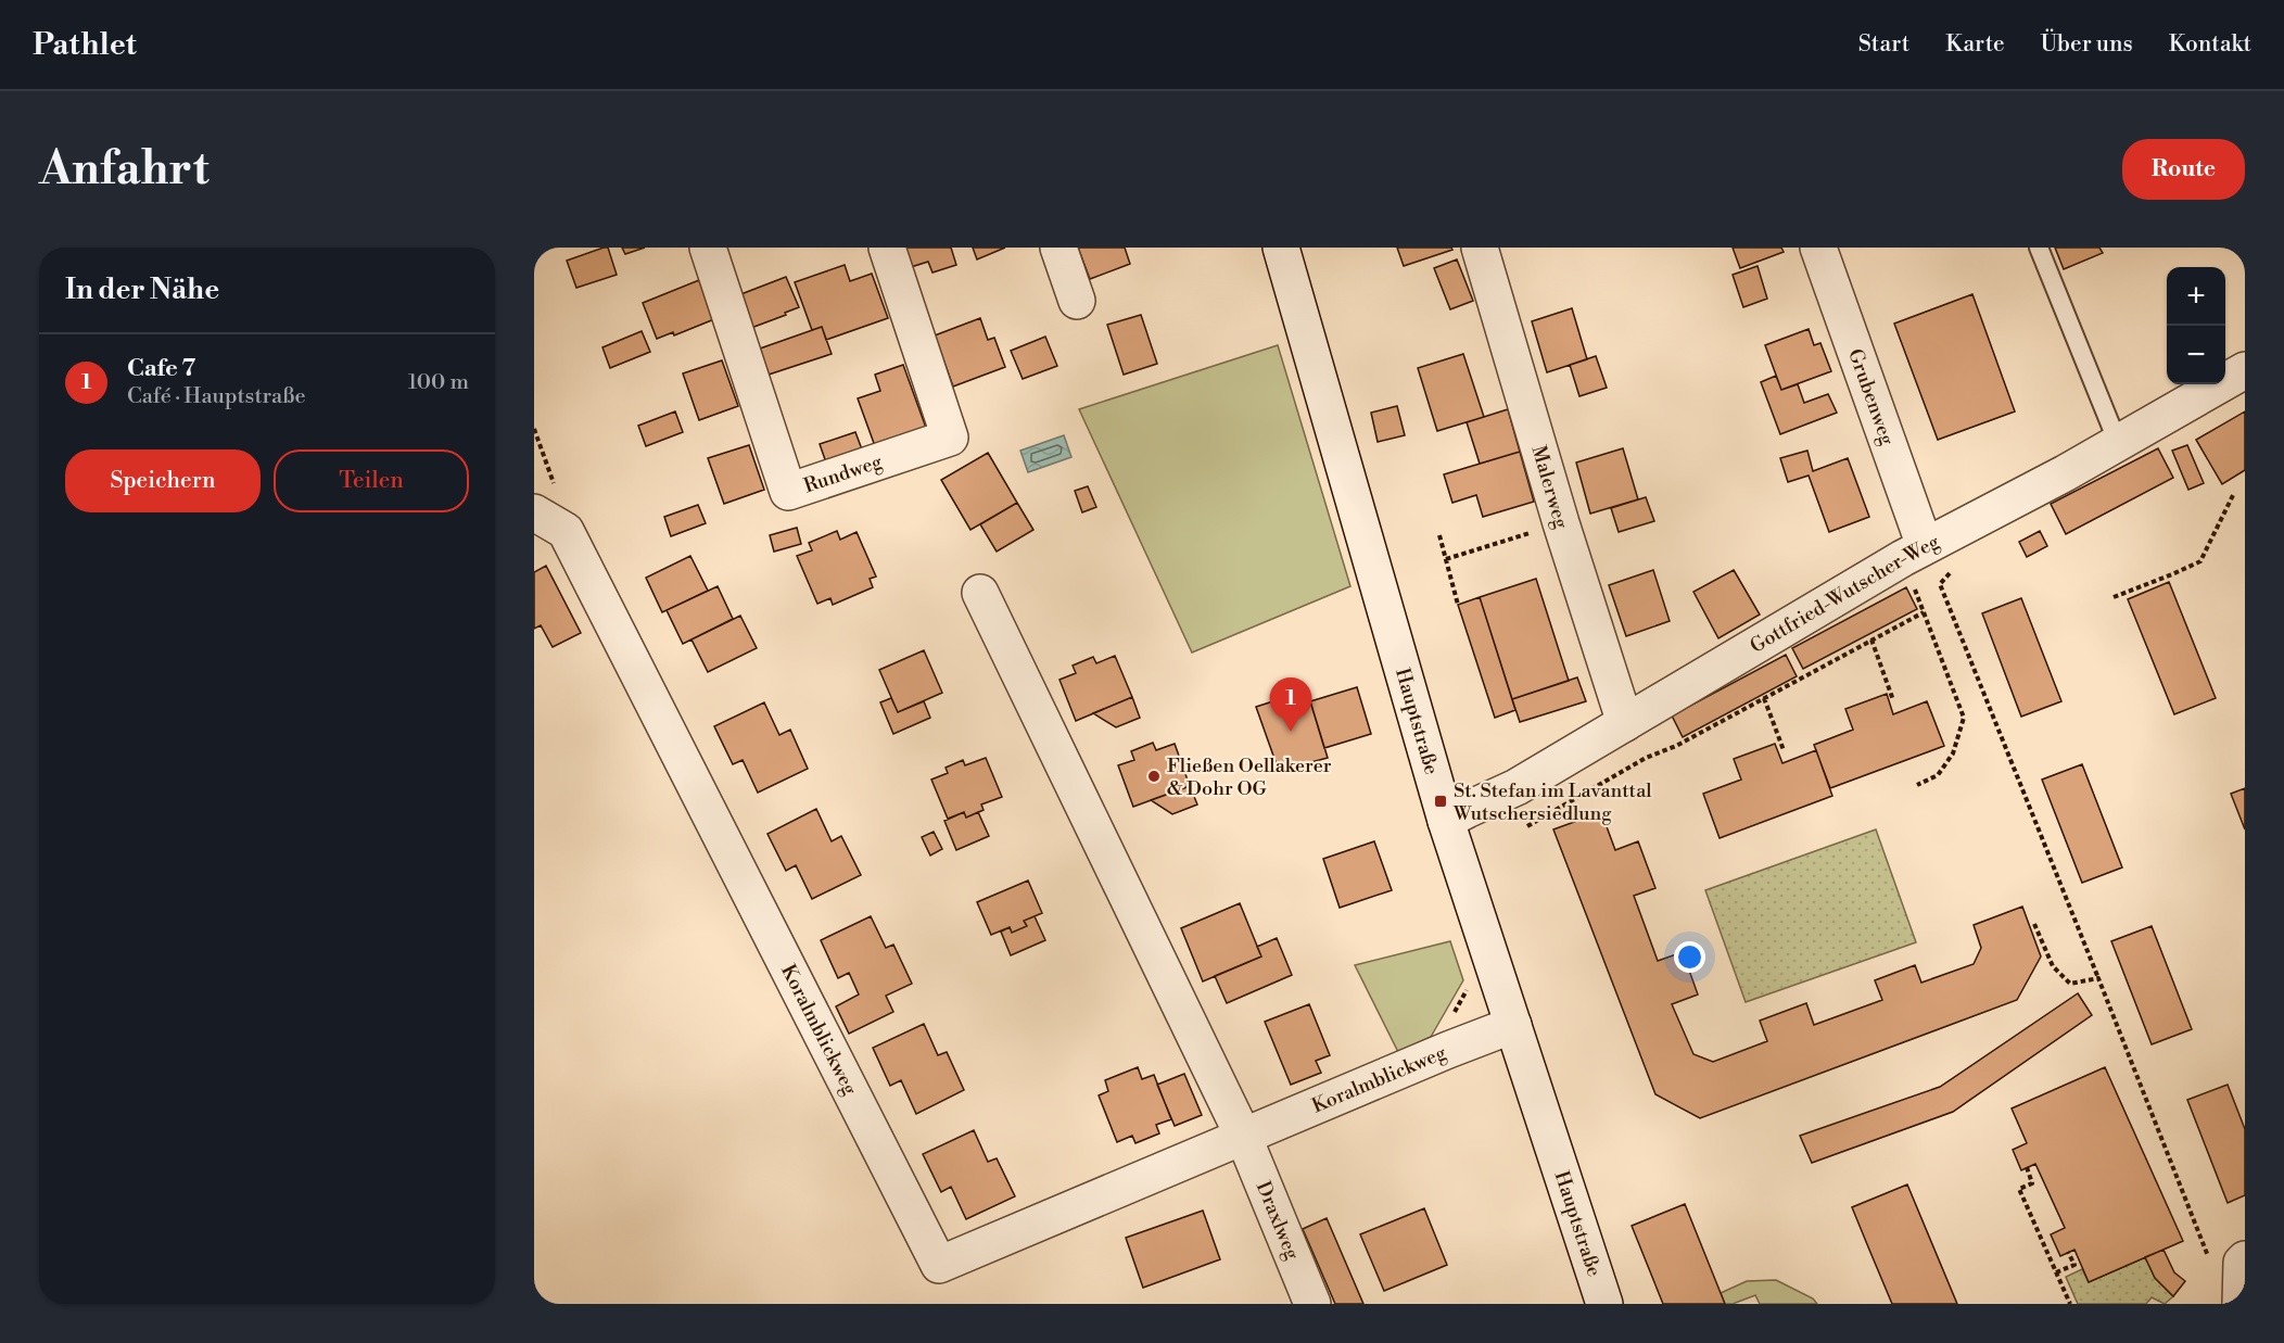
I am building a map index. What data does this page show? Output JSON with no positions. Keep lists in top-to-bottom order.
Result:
{
  "streets": {
    "street": [
      "Grubenweg",
      "Rundweg",
      "Malerweg",
      "Gottfried-Wutscher-Weg",
      "Hauptstraße",
      "Koralmblickweg",
      "Draxlweg"
    ]
  },
  "crossings": [
    ["Grubenweg", "Gottfried-Wutscher-Weg"],
    ["Malerweg", "Gottfried-Wutscher-Weg"],
    ["Gottfried-Wutscher-Weg", "Hauptstraße"],
    ["Hauptstraße", "Koralmblickweg"],
    ["Koralmblickweg", "Draxlweg"]
  ],
  "places": {
    "other": ["Fließen Oellakerer & Dohr OG"],
    "transit": ["St. Stefan im Lavanttal Wutschersiedlung"]
  },
  "page": {
    "header": "Pathlet",
    "nav": [
      "Start",
      "Karte",
      "Über uns",
      "Kontakt"
    ],
    "buttons": [
      "Route",
      ["Speichern", "Teilen"]
    ],
    "title": "Anfahrt",
    "heading": "In der Nähe",
    "map_buttons": ["+", "−"],
    "list": [
      {
        "mark": "1",
        "name": "Cafe 7",
        "note": "Café · Hauptstraße",
        "value": "100 m"
      }
    ],
    "pins": "1"
  }
}
